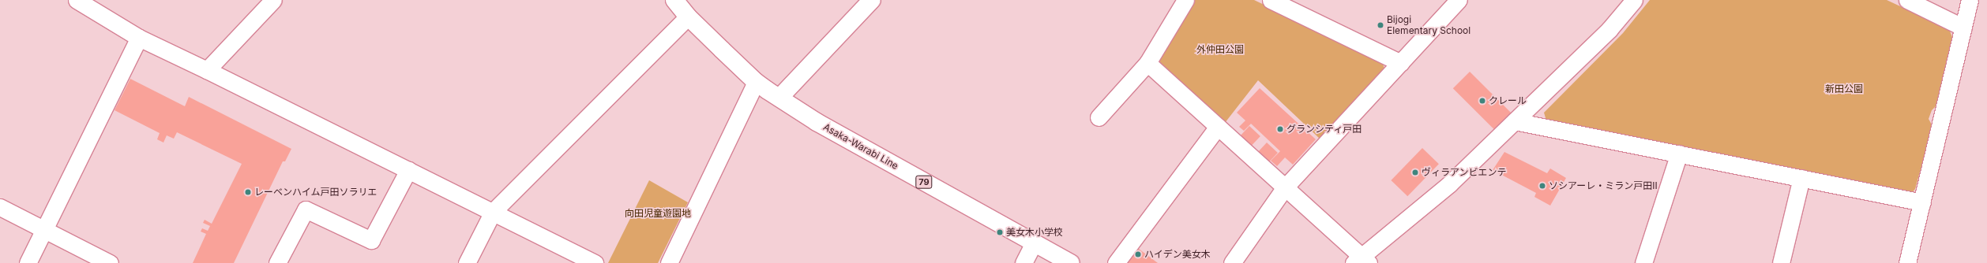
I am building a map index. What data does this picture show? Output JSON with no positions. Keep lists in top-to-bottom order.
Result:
{
  "streets": {
    "main road": ["Asaka-Warabi Line", "79"]
  },
  "parks": ["外仲田公園", "新田公園", "向田児童遊園地"],
  "places": [
    "Bijogi Elementary School",
    "クレール",
    "グランシティ戸田",
    "ヴィラアンビエンテ",
    "ソシアーレ・ミラン戸田Ⅱ",
    "レーベンハイム戸田ソラリエ",
    "美女木小学校",
    "ハイデン美女木"
  ]
}
